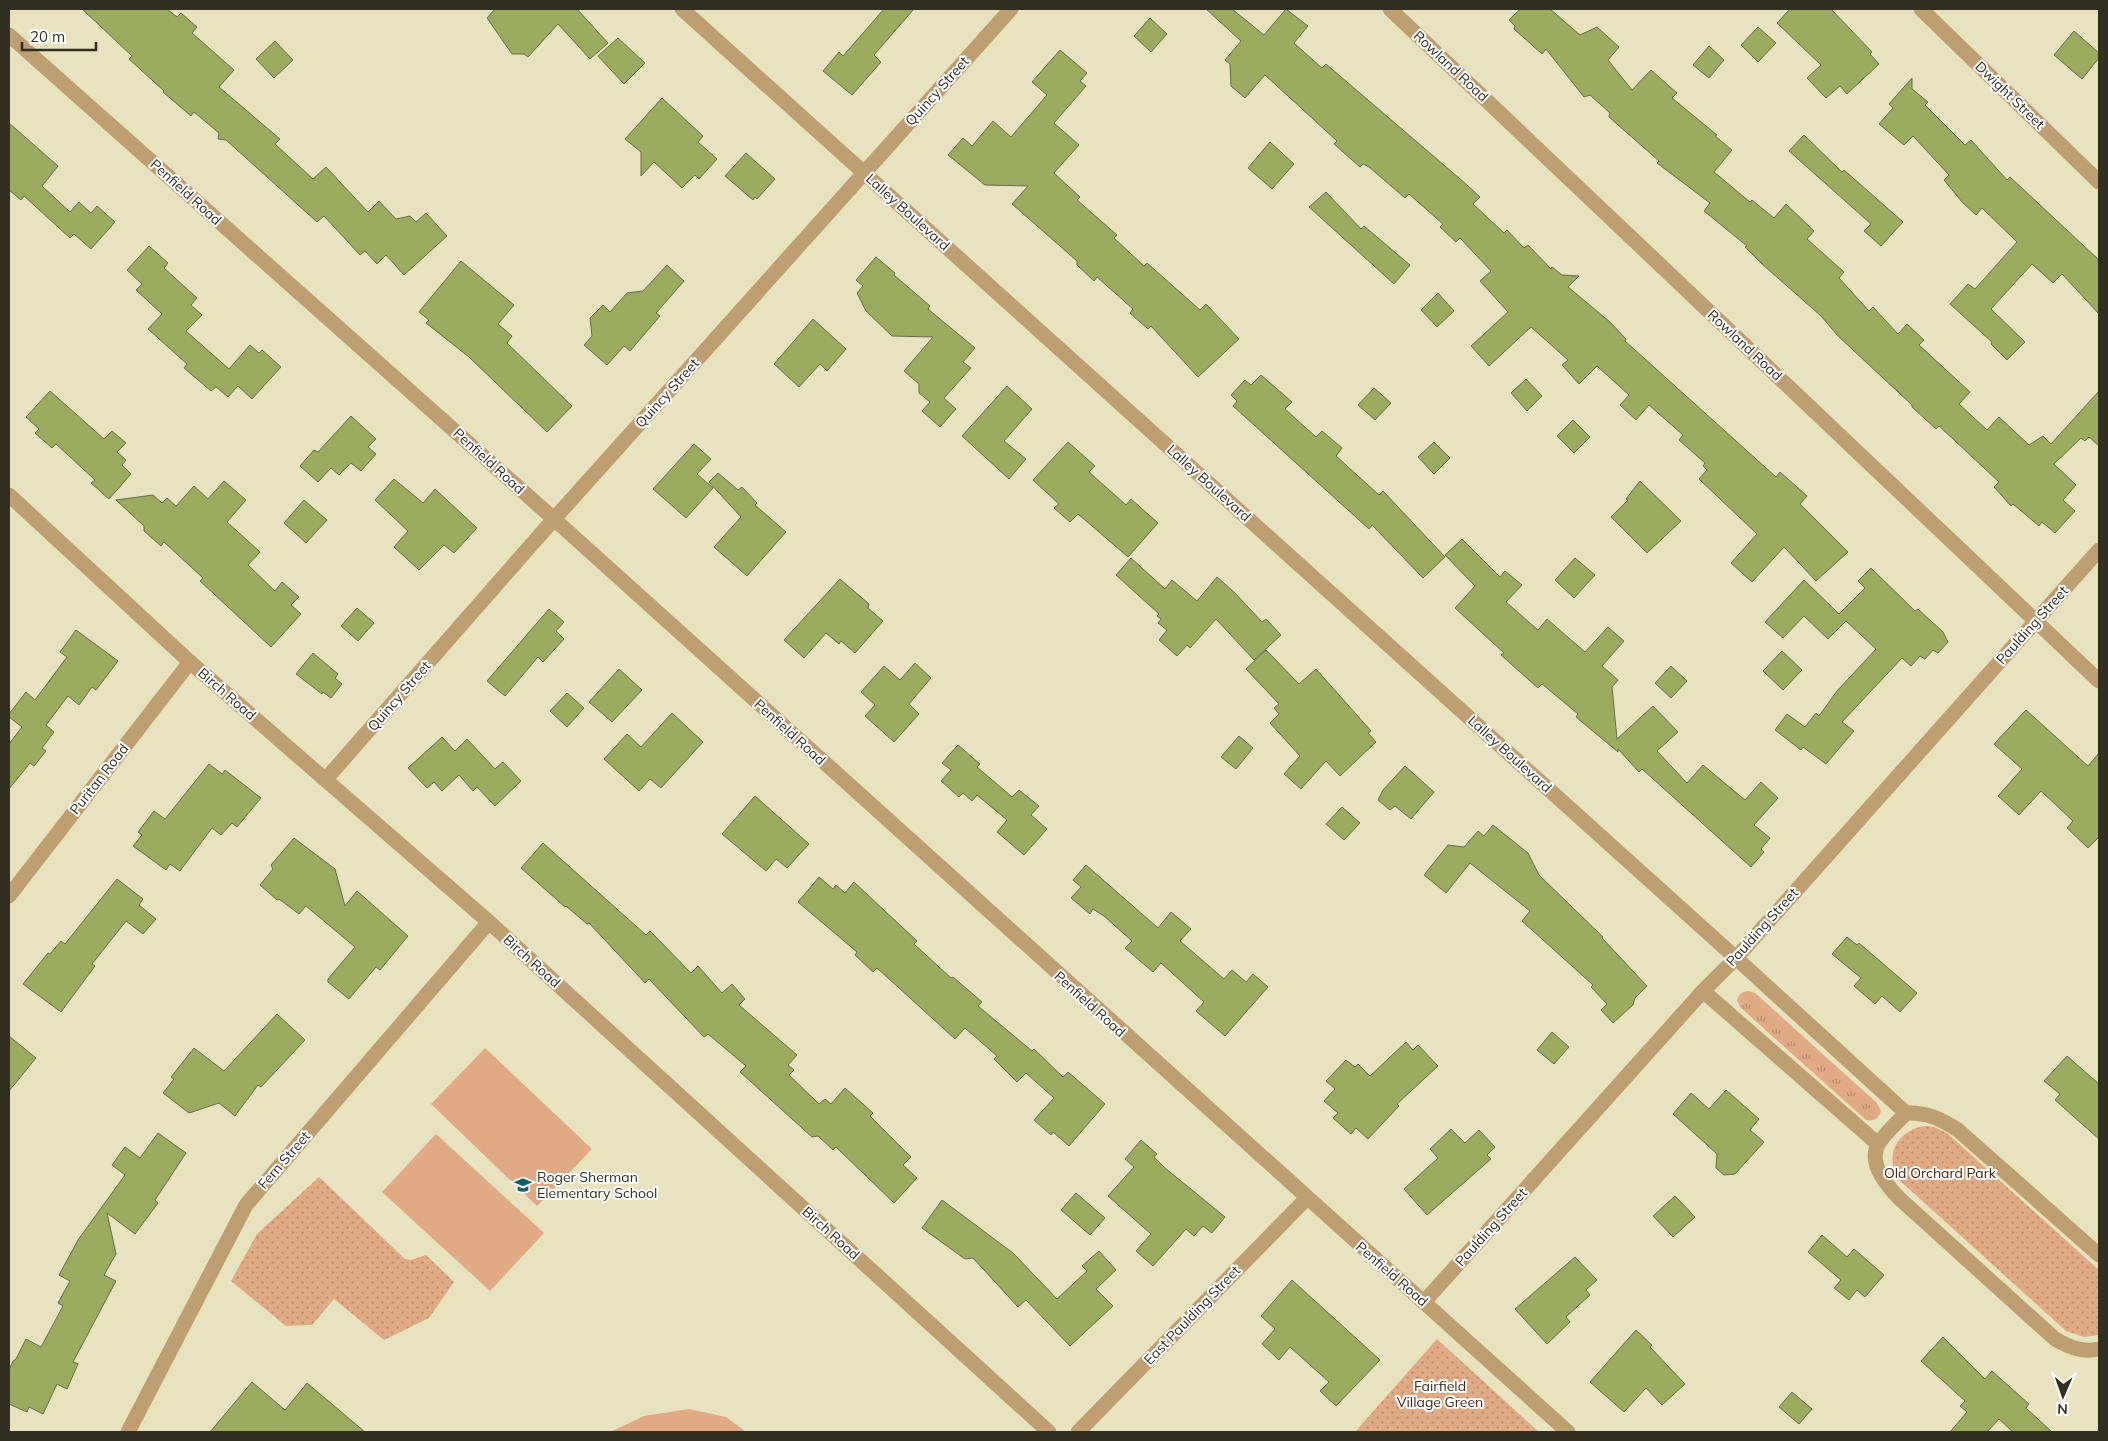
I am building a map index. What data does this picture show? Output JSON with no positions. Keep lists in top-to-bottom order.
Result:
{
  "streets": {
    "street": [
      "Rowland Road",
      "Quincy Street",
      "Dwight Street",
      "Penfield Road",
      "Lalley Boulevard",
      "Paulding Street",
      "Birch Road",
      "Puritan Road",
      "Fern Street",
      "East Paulding Street"
    ]
  },
  "crossings": [
    ["Rowland Road", "Paulding Street"],
    ["Quincy Street", "Penfield Road"],
    ["Quincy Street", "Lalley Boulevard"],
    ["Quincy Street", "Birch Road"],
    ["Penfield Road", "Paulding Street"],
    ["Penfield Road", "East Paulding Street"],
    ["Lalley Boulevard", "Paulding Street"],
    ["Birch Road", "Puritan Road"],
    ["Birch Road", "Fern Street"]
  ],
  "parks": ["Old Orchard Park", "Fairfield Village Green"],
  "places": {
    "school or university": ["Roger Sherman Elementary School"]
  },
  "scale_bar": "20 m",
  "north": "bottom"
}
